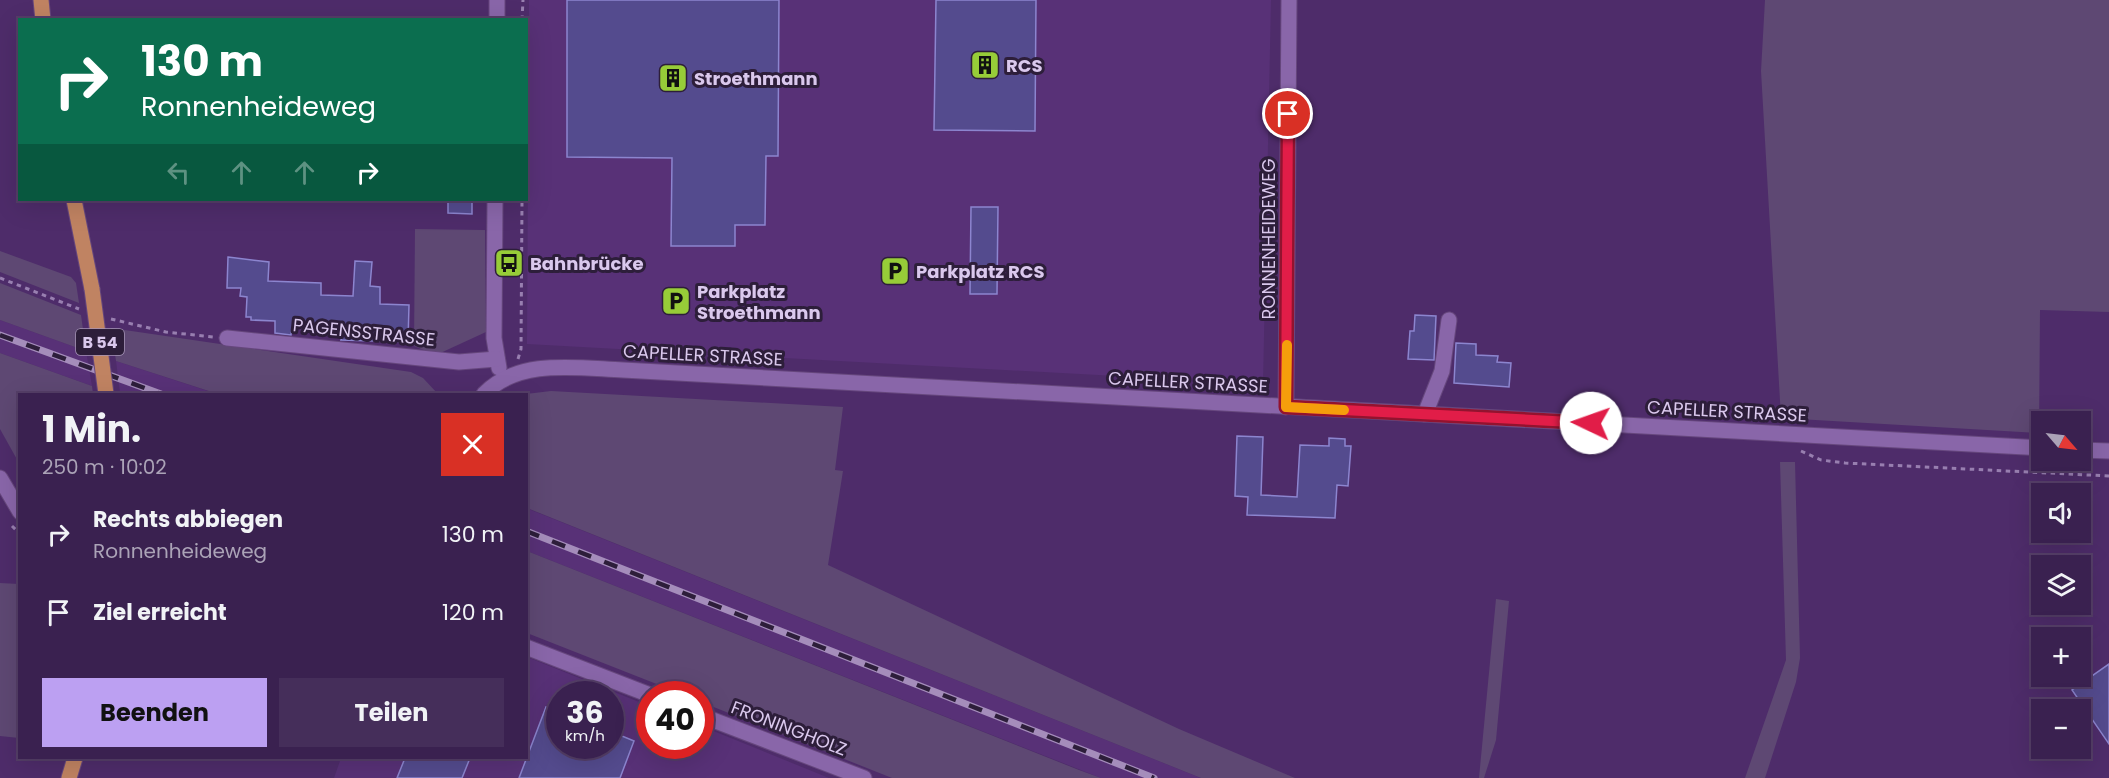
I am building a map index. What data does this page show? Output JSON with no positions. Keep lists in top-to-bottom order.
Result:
{
  "streets": {
    "main road": ["B 54"],
    "street": [
      "RONNENHEIDEWEG",
      "PAGENSSTRASSE",
      "CAPELLER STRASSE",
      "FRONINGHOLZ"
    ]
  },
  "crossings": [
    ["RONNENHEIDEWEG", "CAPELLER STRASSE"]
  ],
  "places": {
    "building": ["RCS", "Stroethmann"],
    "bus stop": ["Bahnbrücke"],
    "parking": ["Parkplatz RCS", "Parkplatz Stroethmann"]
  },
  "north": "bottom right",
  "page": {
    "turn": ["130 m", "Ronnenheideweg"],
    "heading": ["1 Min.", "250 m · 10:02"],
    "map_buttons": ["+", "−"],
    "list": [
      {
        "name": "Rechts abbiegen",
        "note": "Ronnenheideweg",
        "value": "130 m"
      },
      {
        "name": "Ziel erreicht",
        "value": "120 m"
      }
    ],
    "buttons": ["Beenden", "Teilen"],
    "speed": "36 km/h",
    "limit": "40"
  }
}
